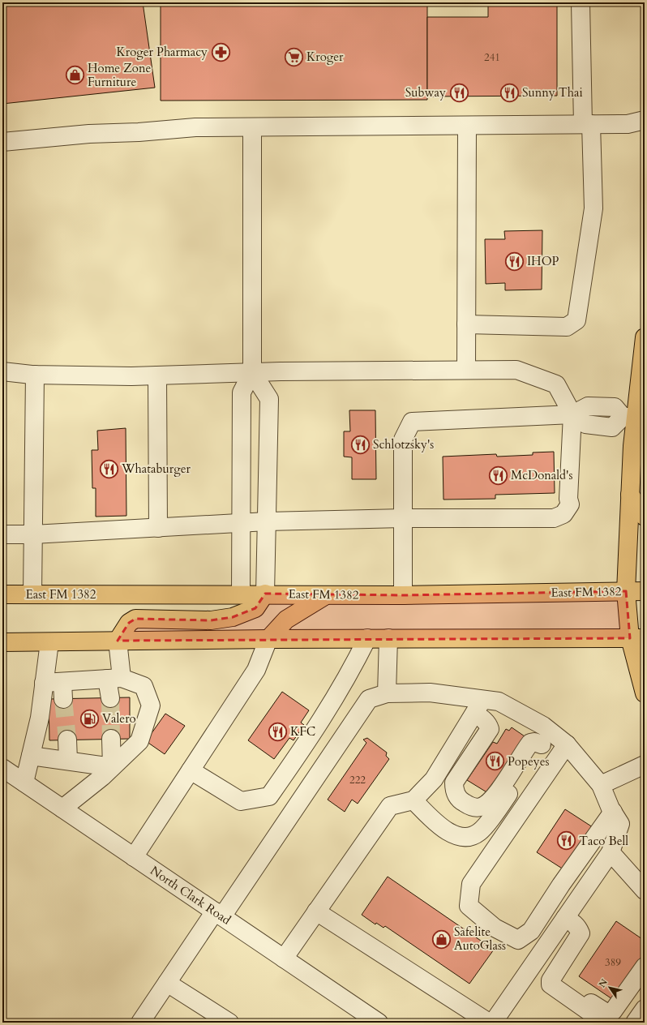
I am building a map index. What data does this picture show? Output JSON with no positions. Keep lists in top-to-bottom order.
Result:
{
  "streets": {
    "main road": ["East FM 1382"],
    "street": ["North Clark Road"]
  },
  "places": {
    "pharmacy": ["Kroger Pharmacy"],
    "supermarket": ["Kroger"],
    "shop": ["Home Zone Furniture", "Safelite AutoGlass"],
    "restaurant": [
      "Subway",
      "Sunny Thai",
      "IHOP",
      "Schlotzsky's",
      "Whataburger",
      "McDonald's",
      "KFC",
      "Popeyes",
      "Taco Bell"
    ],
    "fuel station": ["Valero"]
  },
  "house_numbers": ["241", "222", "389"],
  "north": "top left"
}
